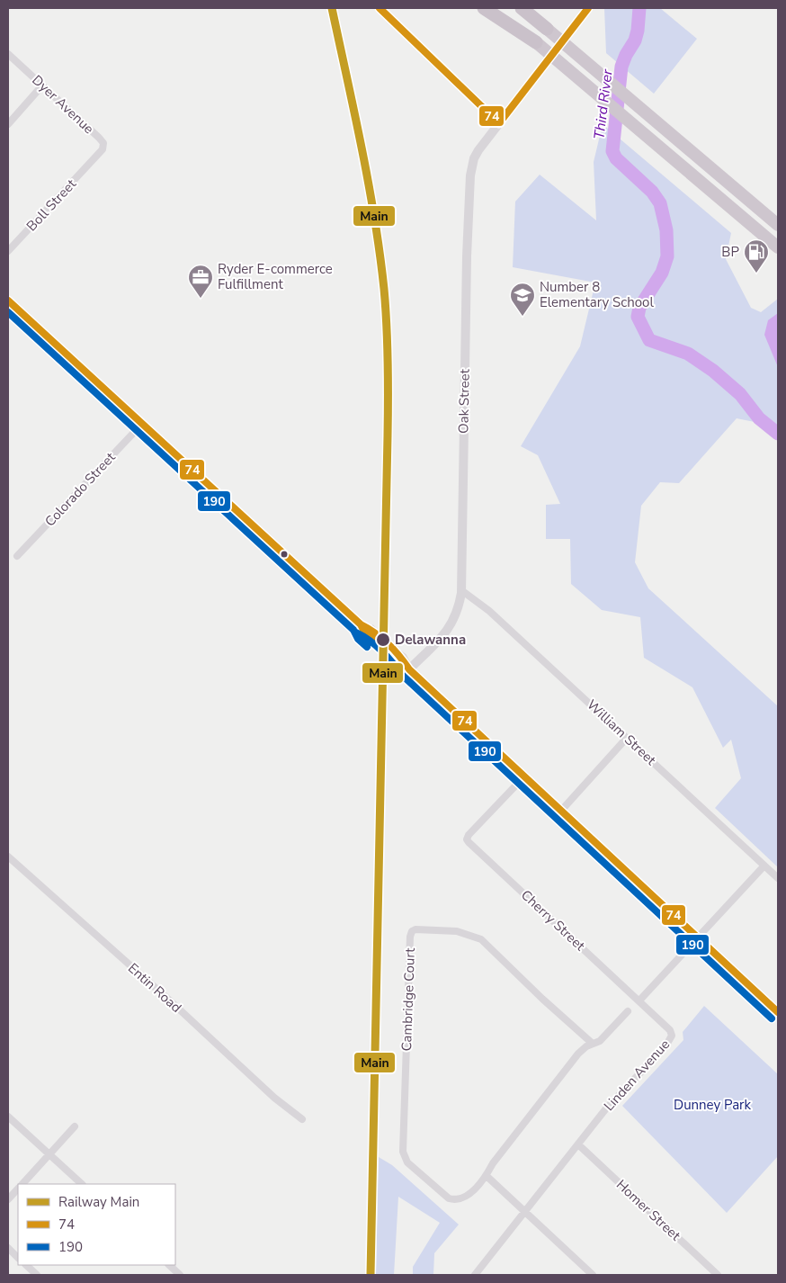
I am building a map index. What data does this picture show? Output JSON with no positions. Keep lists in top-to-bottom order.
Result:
{
  "streets": {
    "street": [
      "Dyer Avenue",
      "Boll Street",
      "Oak Street",
      "Colorado Street",
      "William Street",
      "Cherry Street",
      "Entin Road",
      "Cambridge Court",
      "Linden Avenue",
      "Homer Street"
    ]
  },
  "crossings": [
    ["Dyer Avenue", "Boll Street"],
    ["Oak Street", "William Street"],
    ["Cherry Street", "Linden Avenue"],
    ["Linden Avenue", "Homer Street"]
  ],
  "water": ["Third River"],
  "parks": ["Dunney Park"],
  "places": {
    "fuel station": ["BP"],
    "office": ["Ryder E-commerce Fulfillment"],
    "school or university": ["Number 8 Elementary School"],
    "other": ["Delawanna"]
  },
  "lines": ["rail line Main", "transit line 74", "transit line 190"],
  "legend": ["Railway Main", "74", "190"]
}
